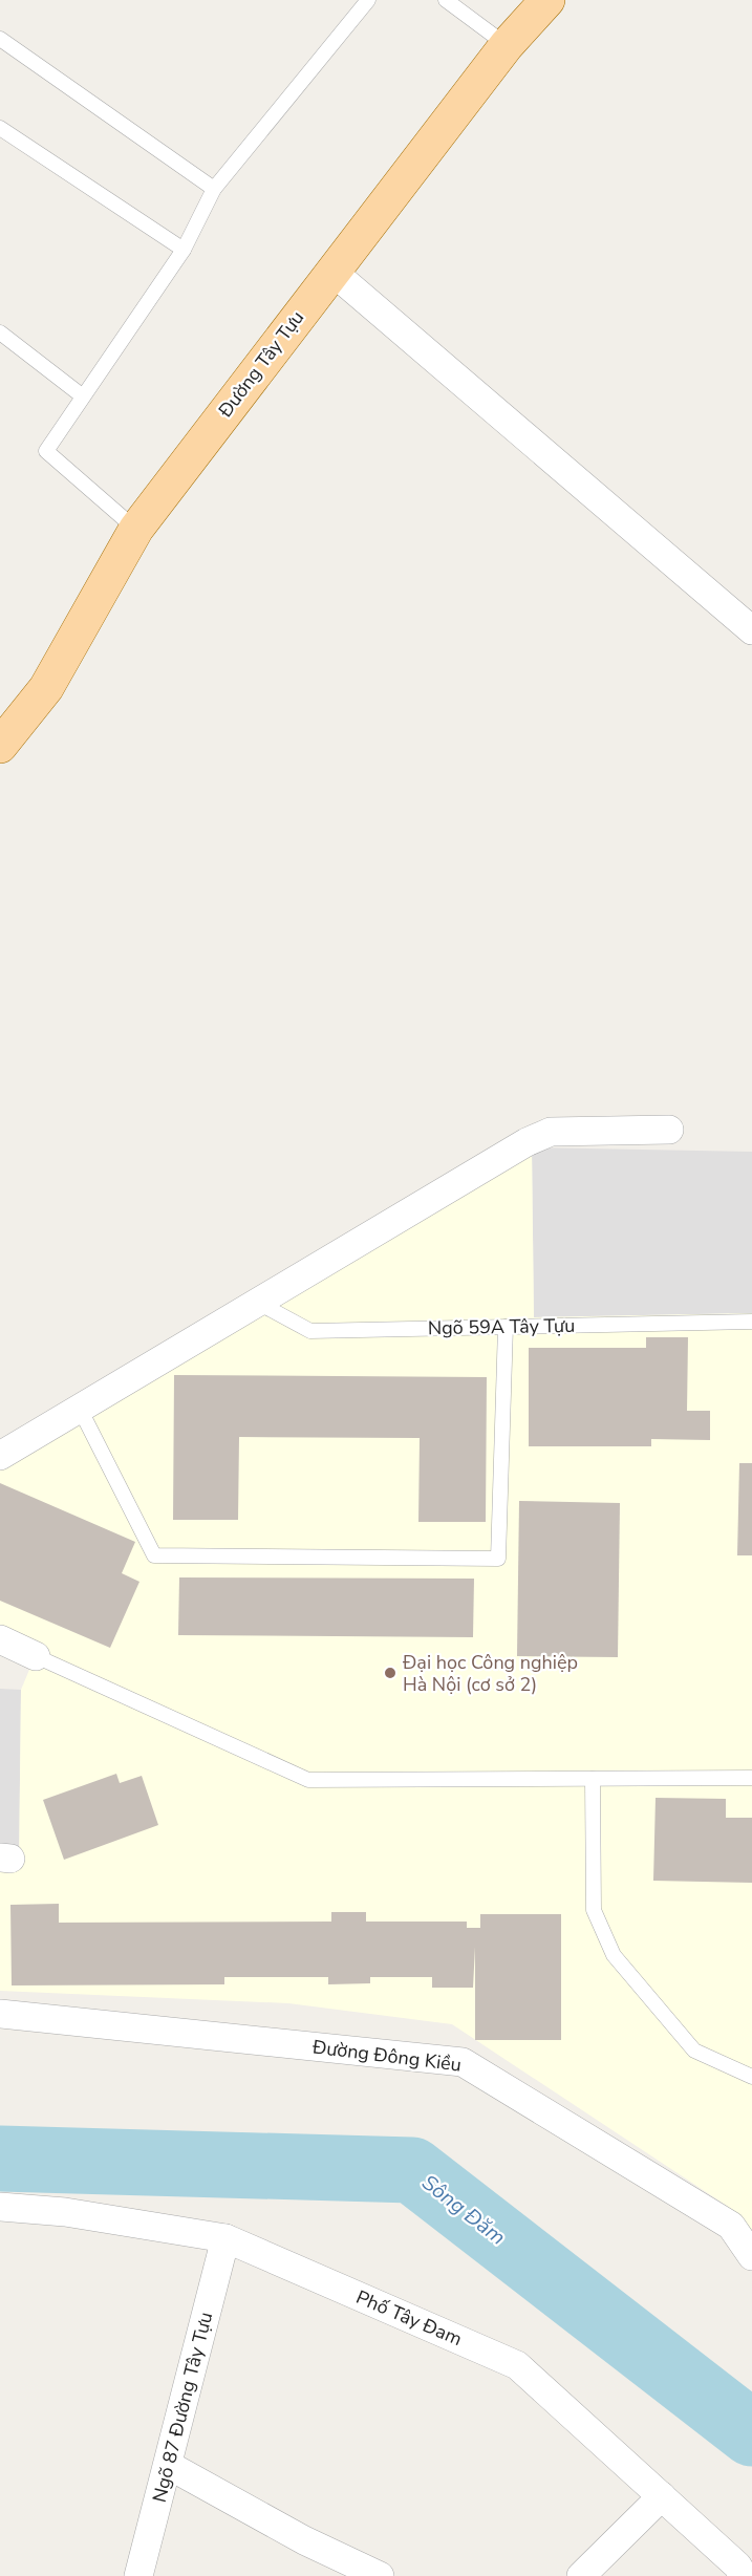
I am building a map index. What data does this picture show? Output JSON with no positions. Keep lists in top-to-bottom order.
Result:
{
  "streets": {
    "main road": ["Đường Tây Tựu"],
    "street": ["Đường Đông Kiều", "Phố Tây Đam", "Ngõ 87 Đường Tây Tựu"],
    "lane": ["Ngõ 59A Tây Tựu"]
  },
  "crossings": [
    ["Phố Tây Đam", "Ngõ 87 Đường Tây Tựu"]
  ],
  "water": ["Sông Đăm"],
  "places": ["Đại học Công nghiệp Hà Nội (cơ sở 2)"]
}
